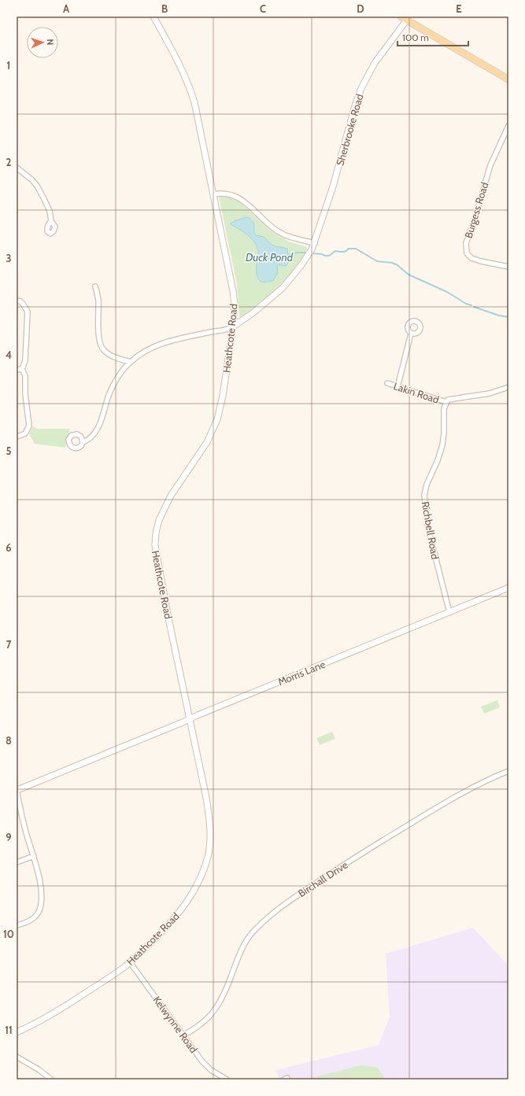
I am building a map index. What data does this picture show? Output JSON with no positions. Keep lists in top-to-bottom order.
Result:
{
  "streets": {
    "street": [
      "Sherbrooke Road",
      "Burgess Road",
      "Heathcote Road",
      "Lakin Road",
      "Richbell Road",
      "Morris Lane",
      "Birchall Drive",
      "Kelwynne Road"
    ]
  },
  "crossings": [
    ["Sherbrooke Road", "Heathcote Road"],
    ["Heathcote Road", "Morris Lane"],
    ["Heathcote Road", "Kelwynne Road"],
    ["Lakin Road", "Richbell Road"],
    ["Richbell Road", "Morris Lane"],
    ["Birchall Drive", "Kelwynne Road"]
  ],
  "water": ["Duck Pond"],
  "scale_bar": "100 m",
  "north": "right",
  "grid": {
    "columns": [
      "A",
      "B",
      "C",
      "D",
      "E"
    ],
    "rows": [
      "1",
      "2",
      "3",
      "4",
      "5",
      "6",
      "7",
      "8",
      "9",
      "10",
      "11"
    ]
  }
}
